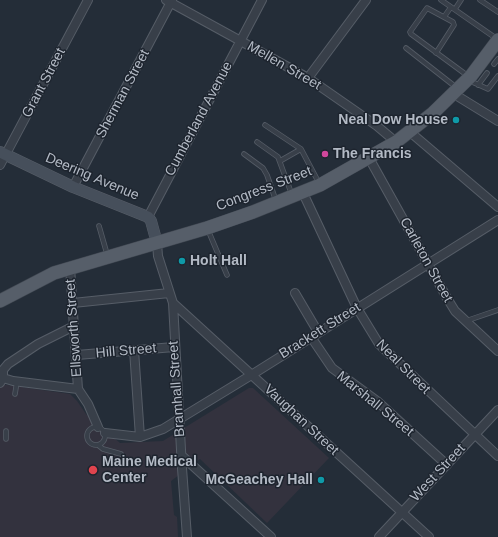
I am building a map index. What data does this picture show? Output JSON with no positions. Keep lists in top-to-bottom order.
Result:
{
  "streets": {
    "main road": ["Deering Avenue", "Congress Street"],
    "street": [
      "Mellen Street",
      "Grant Street",
      "Sherman Street",
      "Cumberland Avenue",
      "Carleton Street",
      "Ellsworth Street",
      "Brackett Street",
      "Hill Street",
      "Neal Street",
      "Bramhall Street",
      "Marshall Street",
      "Vaughan Street",
      "West Street"
    ]
  },
  "crossings": [
    ["Mellen Street", "Sherman Street"],
    ["Mellen Street", "Cumberland Avenue"],
    ["Mellen Street", "Congress Street"],
    ["Grant Street", "Deering Avenue"],
    ["Sherman Street", "Deering Avenue"],
    ["Cumberland Avenue", "Deering Avenue"],
    ["Deering Avenue", "Congress Street"],
    ["Deering Avenue", "Bramhall Street"],
    ["Congress Street", "Carleton Street"],
    ["Congress Street", "Ellsworth Street"],
    ["Congress Street", "Neal Street"],
    ["Congress Street", "Bramhall Street"],
    ["Carleton Street", "Brackett Street"],
    ["Ellsworth Street", "Hill Street"],
    ["Brackett Street", "Neal Street"],
    ["Brackett Street", "Bramhall Street"],
    ["Brackett Street", "Marshall Street"],
    ["Brackett Street", "Vaughan Street"],
    ["Hill Street", "Bramhall Street"],
    ["Neal Street", "West Street"],
    ["Bramhall Street", "Vaughan Street"],
    ["Marshall Street", "West Street"],
    ["Vaughan Street", "West Street"]
  ],
  "places": [
    "Neal Dow House",
    "The Francis",
    "Holt Hall",
    "Maine Medical Center",
    "McGeachey Hall"
  ]
}
